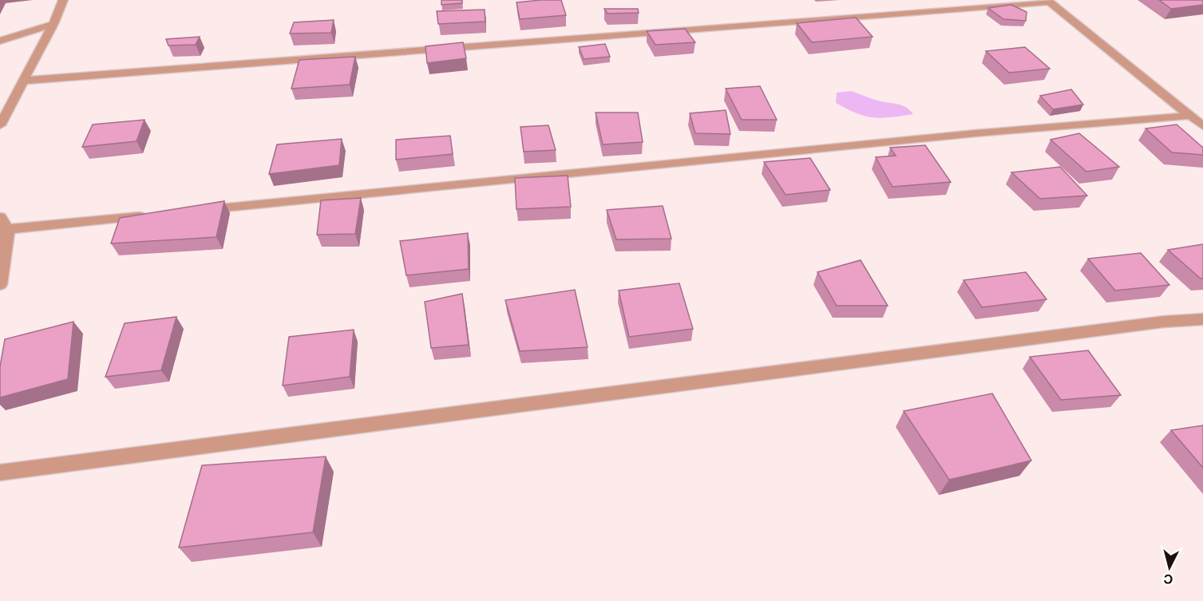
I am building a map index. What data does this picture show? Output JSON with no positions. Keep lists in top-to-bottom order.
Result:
{
  "north": "bottom"
}
